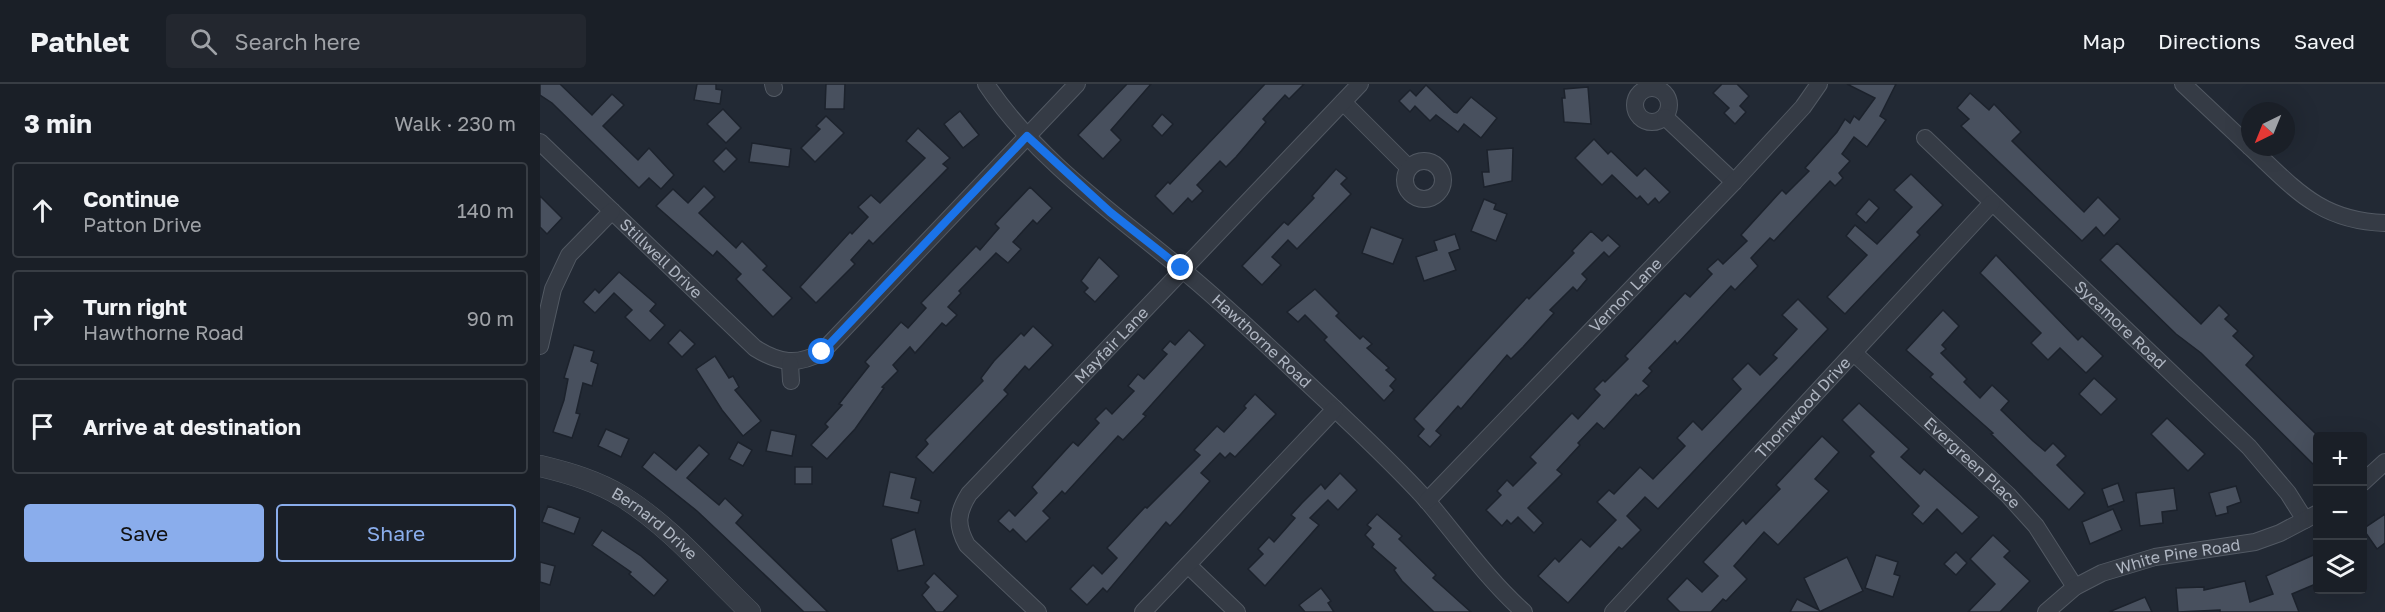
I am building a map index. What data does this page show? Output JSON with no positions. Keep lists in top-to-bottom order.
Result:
{
  "streets": {
    "street": [
      "Stillwell Drive",
      "Vernon Lane",
      "Sycamore Road",
      "Hawthorne Road",
      "Mayfair Lane",
      "Thornwood Drive",
      "Evergreen Place",
      "Bernard Drive",
      "White Pine Road"
    ]
  },
  "crossings": [
    ["Vernon Lane", "Hawthorne Road"],
    ["Sycamore Road", "Thornwood Drive"],
    ["Sycamore Road", "White Pine Road"],
    ["Hawthorne Road", "Mayfair Lane"],
    ["Thornwood Drive", "Evergreen Place"],
    ["Evergreen Place", "White Pine Road"]
  ],
  "north": "bottom left",
  "page": {
    "header": "Pathlet",
    "search": "Search here",
    "nav": ["Map", "Directions", "Saved"],
    "heading": ["3 min", "Walk · 230 m"],
    "list": [
      ["Continue", "Patton Drive", "140 m"],
      ["Turn right", "Hawthorne Road", "90 m"],
      "Arrive at destination"
    ],
    "map_buttons": ["+", "−"],
    "buttons": ["Save", "Share"]
  }
}
